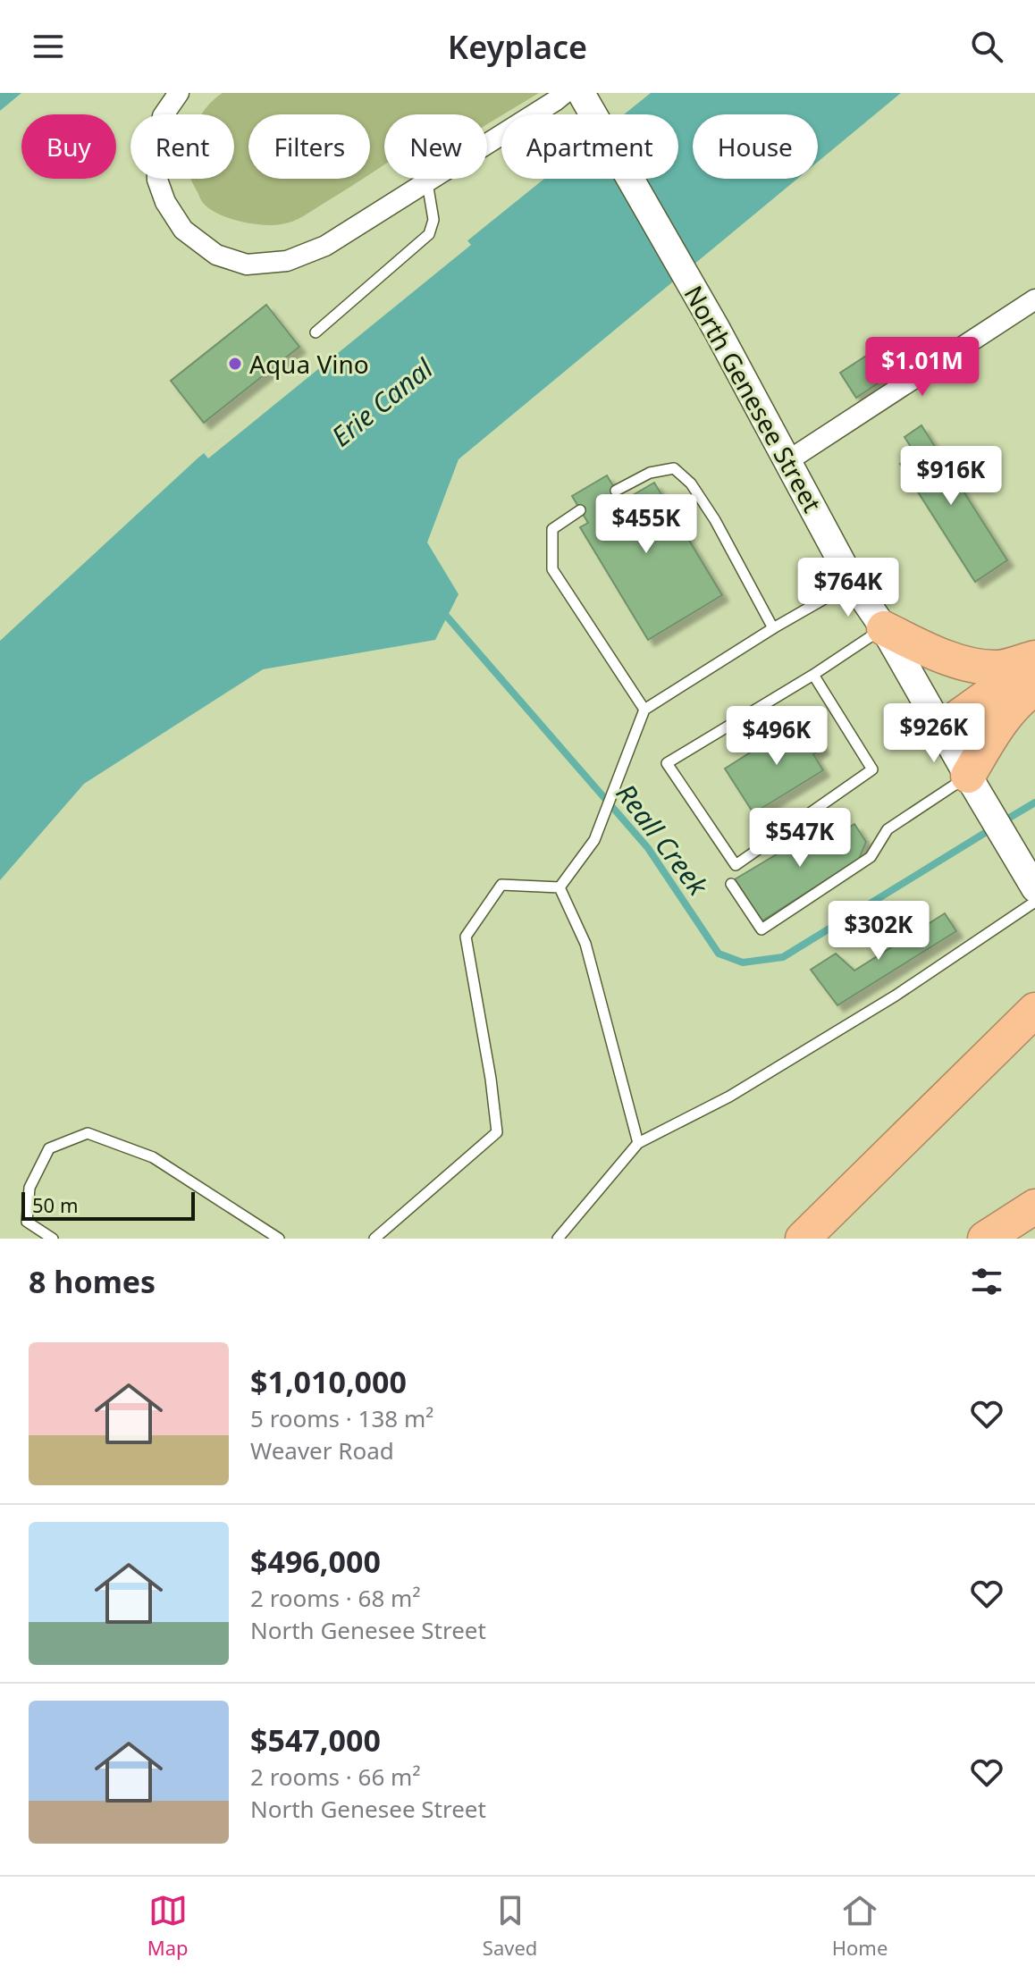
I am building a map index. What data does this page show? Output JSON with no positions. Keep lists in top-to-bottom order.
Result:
{
  "streets": {
    "main road": ["North Genesee Street"]
  },
  "water": ["Erie Canal", "Reall Creek"],
  "places": ["Aqua Vino"],
  "scale_bar": "50 m",
  "page": {
    "header": "Keyplace",
    "chip": [
      "Buy",
      "Rent",
      "Filters",
      "New",
      "Apartment",
      "House"
    ],
    "price": [
      "$1.01M",
      "$916K",
      "$455K",
      "$764K",
      "$926K",
      "$496K",
      "$547K",
      "$302K"
    ],
    "scale": "50 m",
    "heading": "8 homes",
    "list": [
      {
        "name": "$1,010,000",
        "note": "5 rooms · 138 m² · Weaver Road"
      },
      {
        "name": "$496,000",
        "note": "2 rooms · 68 m² · North Genesee Street"
      },
      {
        "name": "$547,000",
        "note": "2 rooms · 66 m² · North Genesee Street"
      }
    ],
    "tabs": ["Map", "Saved", "Home"]
  }
}
